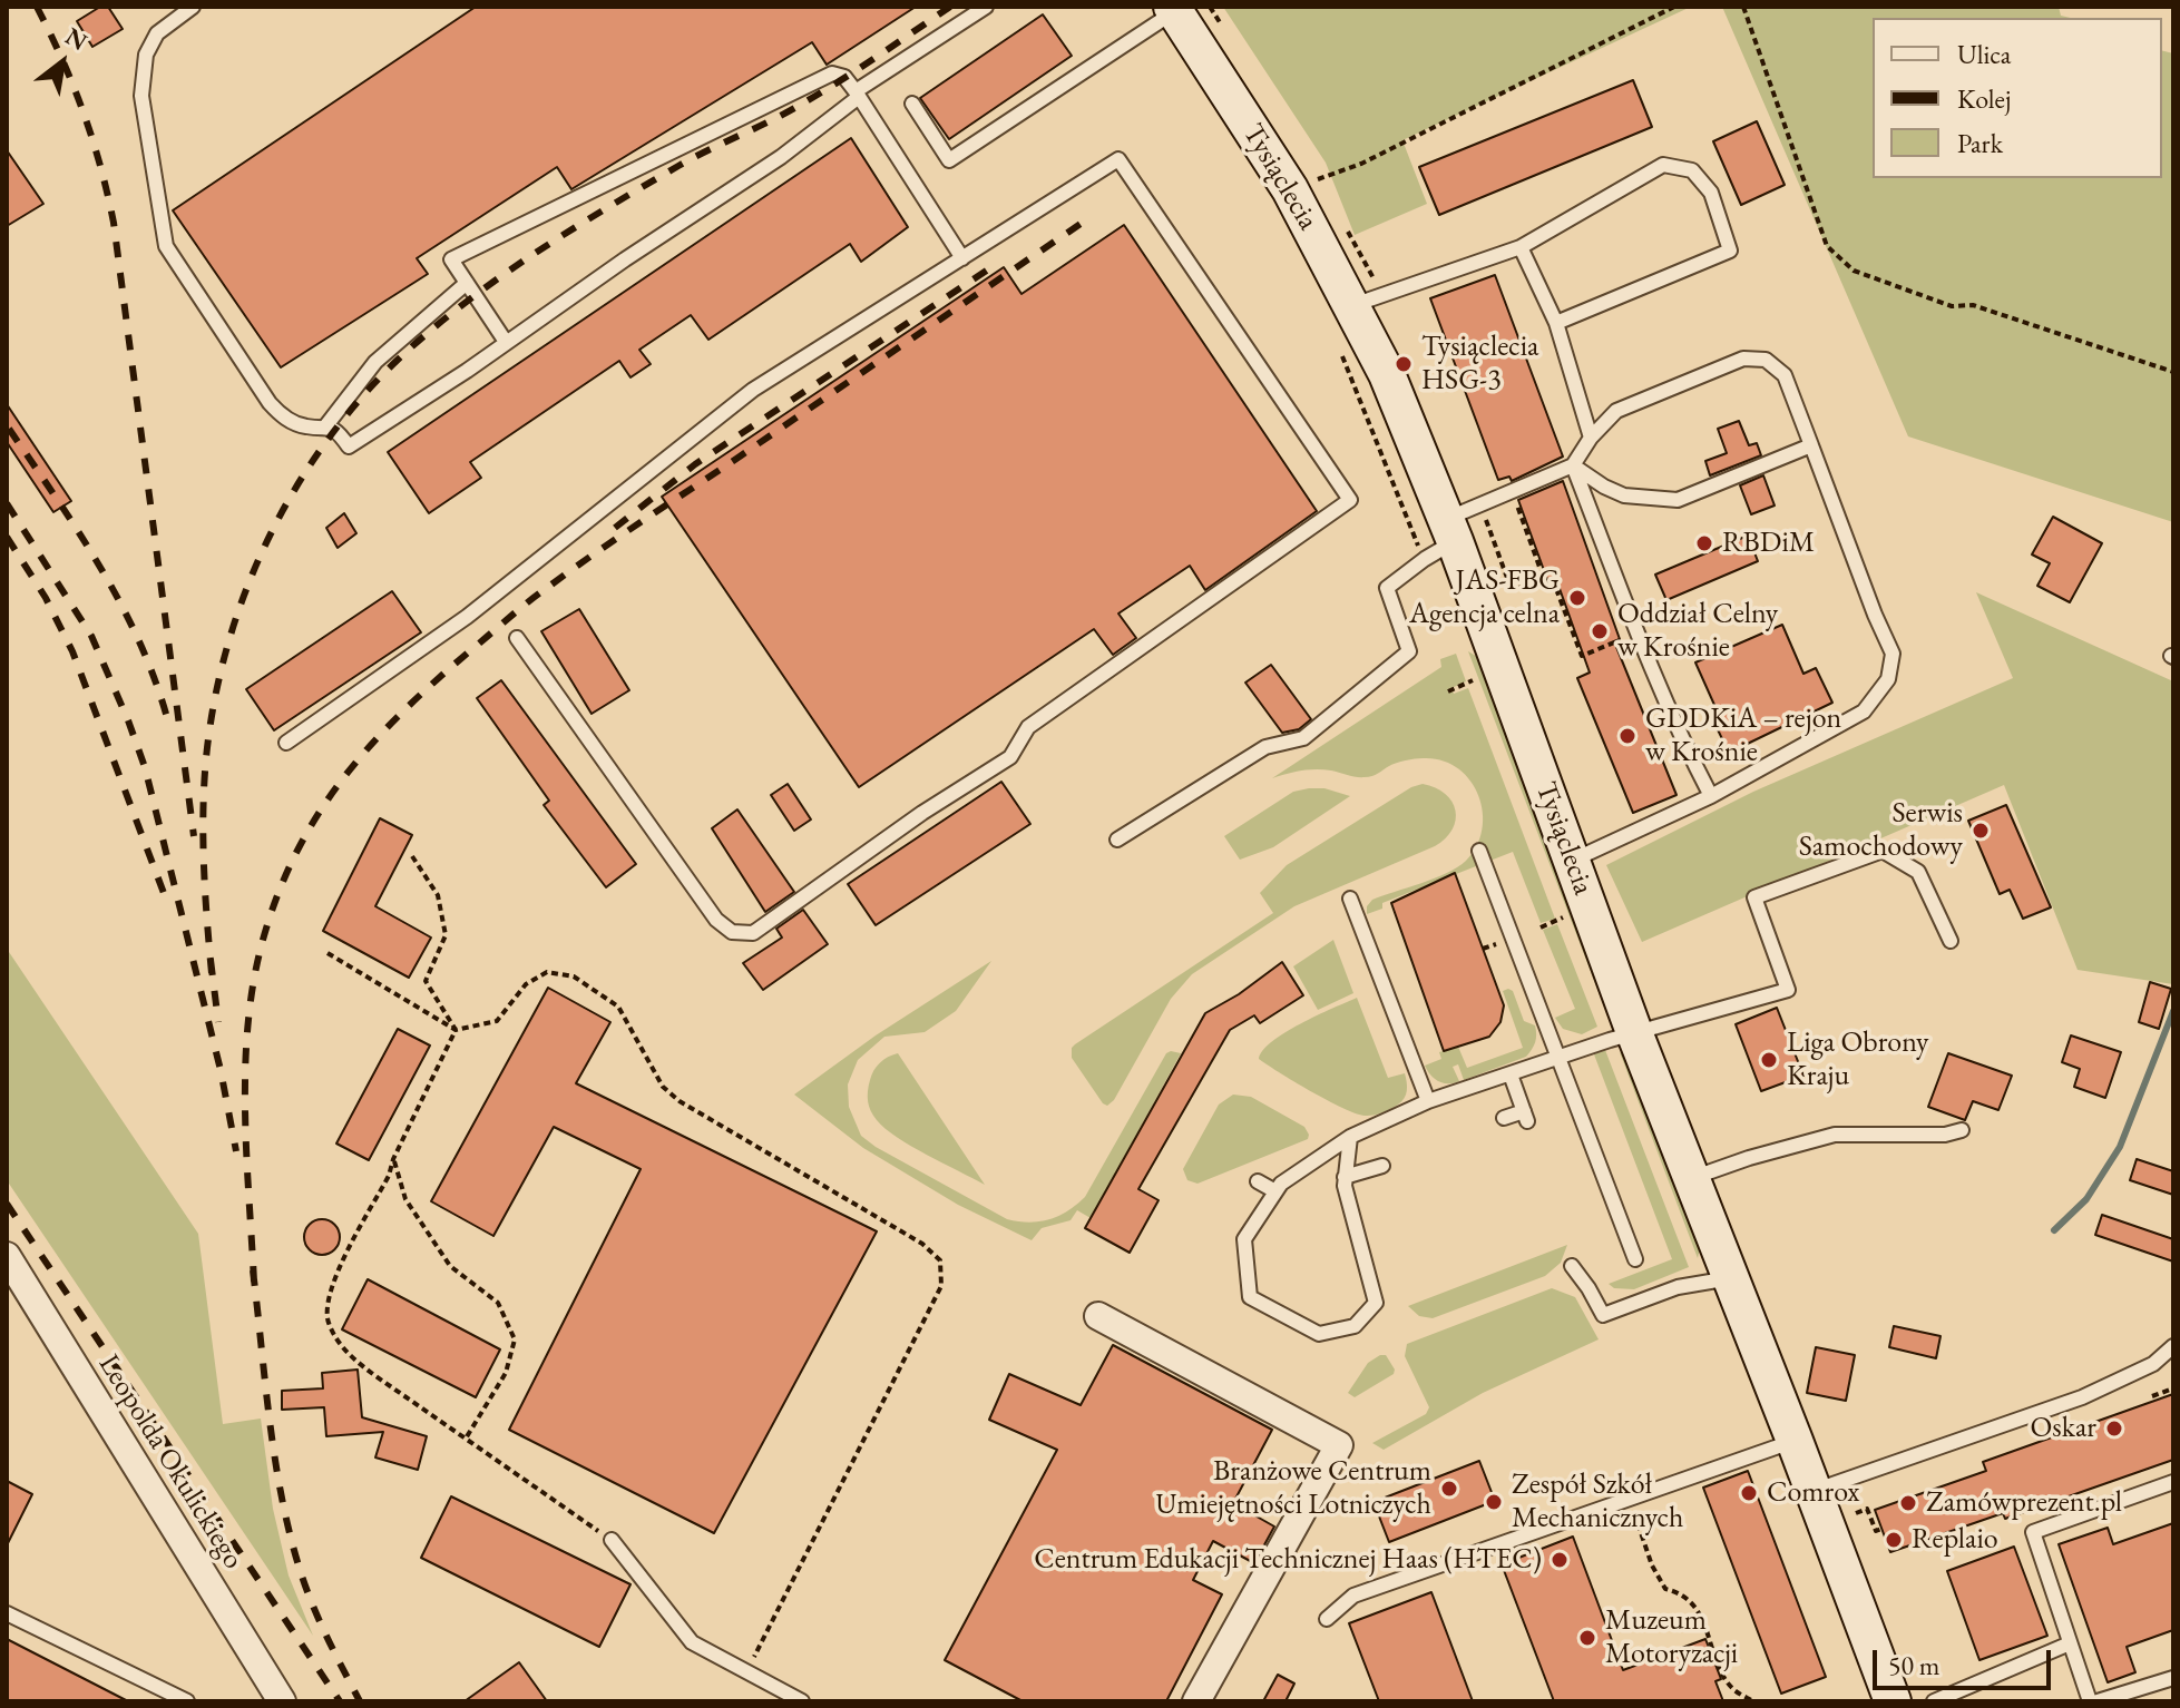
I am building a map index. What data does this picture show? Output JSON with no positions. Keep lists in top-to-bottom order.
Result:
{
  "streets": {
    "street": ["Tysiąclecia", "Leopolda Okulickiego"]
  },
  "places": [
    "Tysiąclecia HSG-3",
    "RBDiM",
    "JAS-FBG Agencja celna",
    "Oddział Celny w Krośnie",
    "GDDKiA – rejon w Krośnie",
    "Serwis Samochodowy",
    "Liga Obrony Kraju",
    "Oskar",
    "Branżowe Centrum Umiejętności Lotniczych",
    "Comrox",
    "Zespół Szkół Mechanicznych",
    "Zamówprezent.pl",
    "Replaio",
    "Centrum Edukacji Technicznej Haas (HTEC)",
    "Muzeum Motoryzacji"
  ],
  "legend": ["Ulica", "Kolej", "Park"],
  "scale_bar": "50 m",
  "north": "top right"
}
